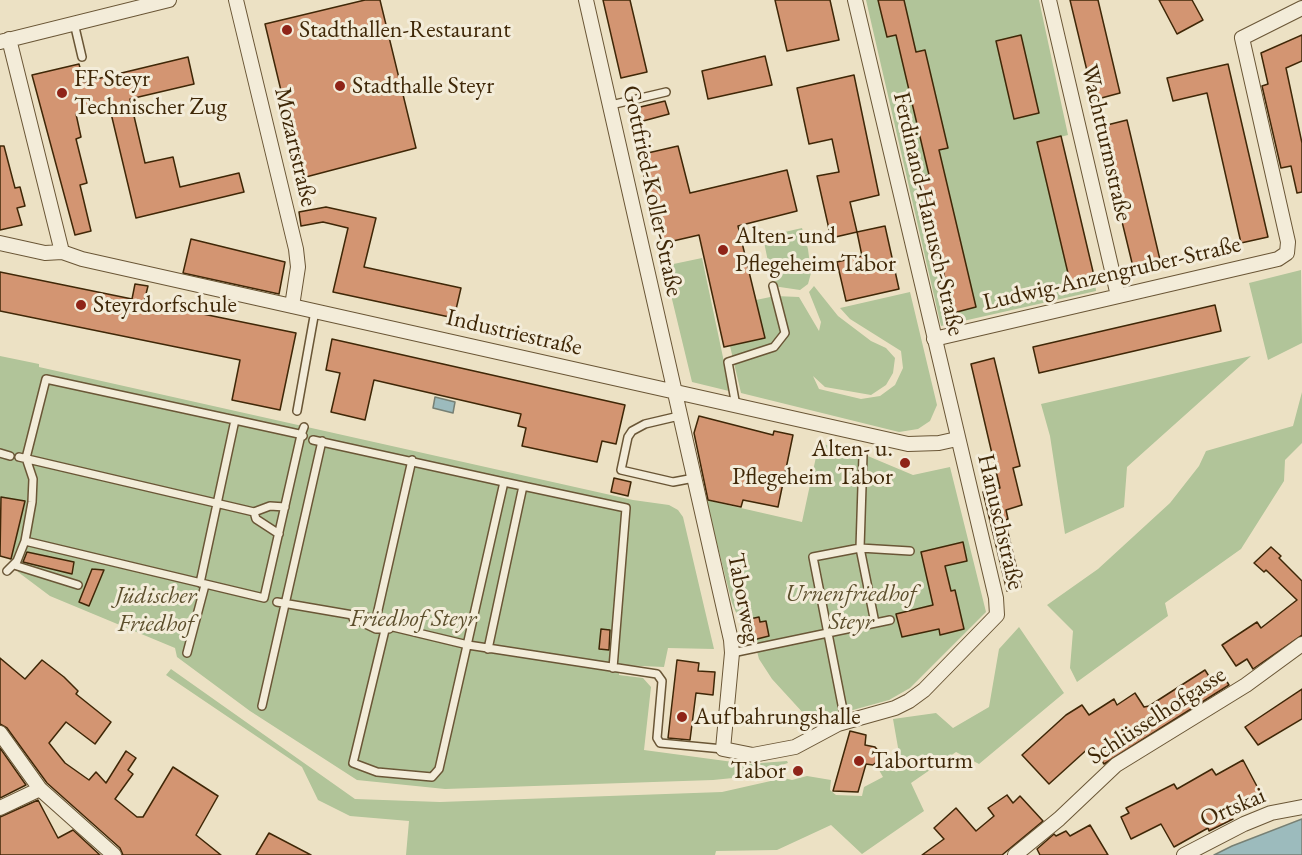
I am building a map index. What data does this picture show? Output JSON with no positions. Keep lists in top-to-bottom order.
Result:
{
  "streets": {
    "street": [
      "Wachtturmstraße",
      "Mozartstraße",
      "Gottfried-Koller-Straße",
      "Ferdinand-Hanusch-Straße",
      "Ludwig-Anzengruber-Straße",
      "Industriestraße",
      "Hanuschstraße",
      "Taborweg",
      "Schlüsselhofgasse",
      "Ortskai"
    ]
  },
  "crossings": [
    ["Wachtturmstraße", "Ludwig-Anzengruber-Straße"],
    ["Mozartstraße", "Industriestraße"],
    ["Gottfried-Koller-Straße", "Industriestraße"],
    ["Gottfried-Koller-Straße", "Taborweg"],
    ["Ferdinand-Hanusch-Straße", "Ludwig-Anzengruber-Straße"],
    ["Ferdinand-Hanusch-Straße", "Industriestraße"],
    ["Ferdinand-Hanusch-Straße", "Hanuschstraße"],
    ["Industriestraße", "Hanuschstraße"],
    ["Industriestraße", "Taborweg"],
    ["Hanuschstraße", "Taborweg"]
  ],
  "parks": ["Urnenfriedhof Steyr", "Jüdischer Friedhof", "Friedhof Steyr"],
  "places": [
    "Stadthallen-Restaurant",
    "Stadthalle Steyr",
    "FF Steyr Technischer Zug",
    "Alten- und Pflegeheim Tabor",
    "Steyrdorfschule",
    "Alten- u. Pflegeheim Tabor",
    "Aufbahrungshalle",
    "Taborturm",
    "Tabor"
  ]
}
